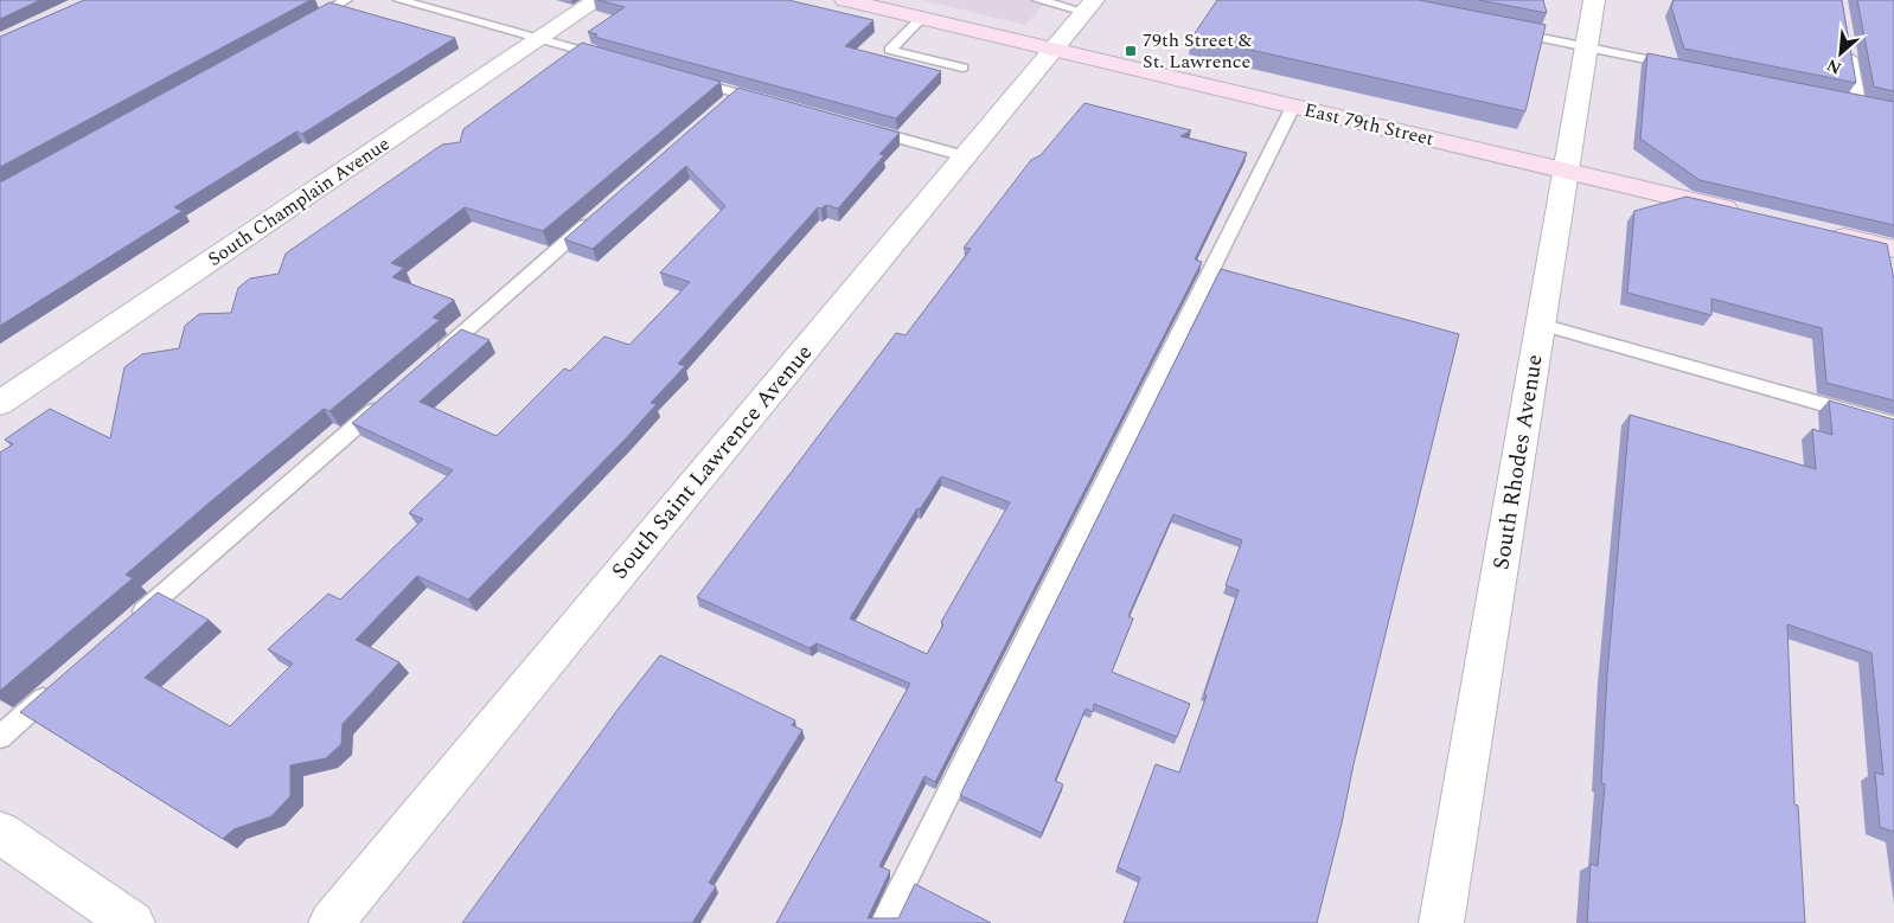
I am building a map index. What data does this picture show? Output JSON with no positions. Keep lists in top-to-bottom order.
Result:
{
  "streets": {
    "main road": ["East 79th Street"],
    "street": ["South Champlain Avenue", "South Saint Lawrence Avenue", "South Rhodes Avenue"]
  },
  "crossings": [
    ["East 79th Street", "South Saint Lawrence Avenue"],
    ["East 79th Street", "South Rhodes Avenue"]
  ],
  "places": {
    "transit": ["79th Street & St. Lawrence"]
  },
  "north": "bottom left"
}
